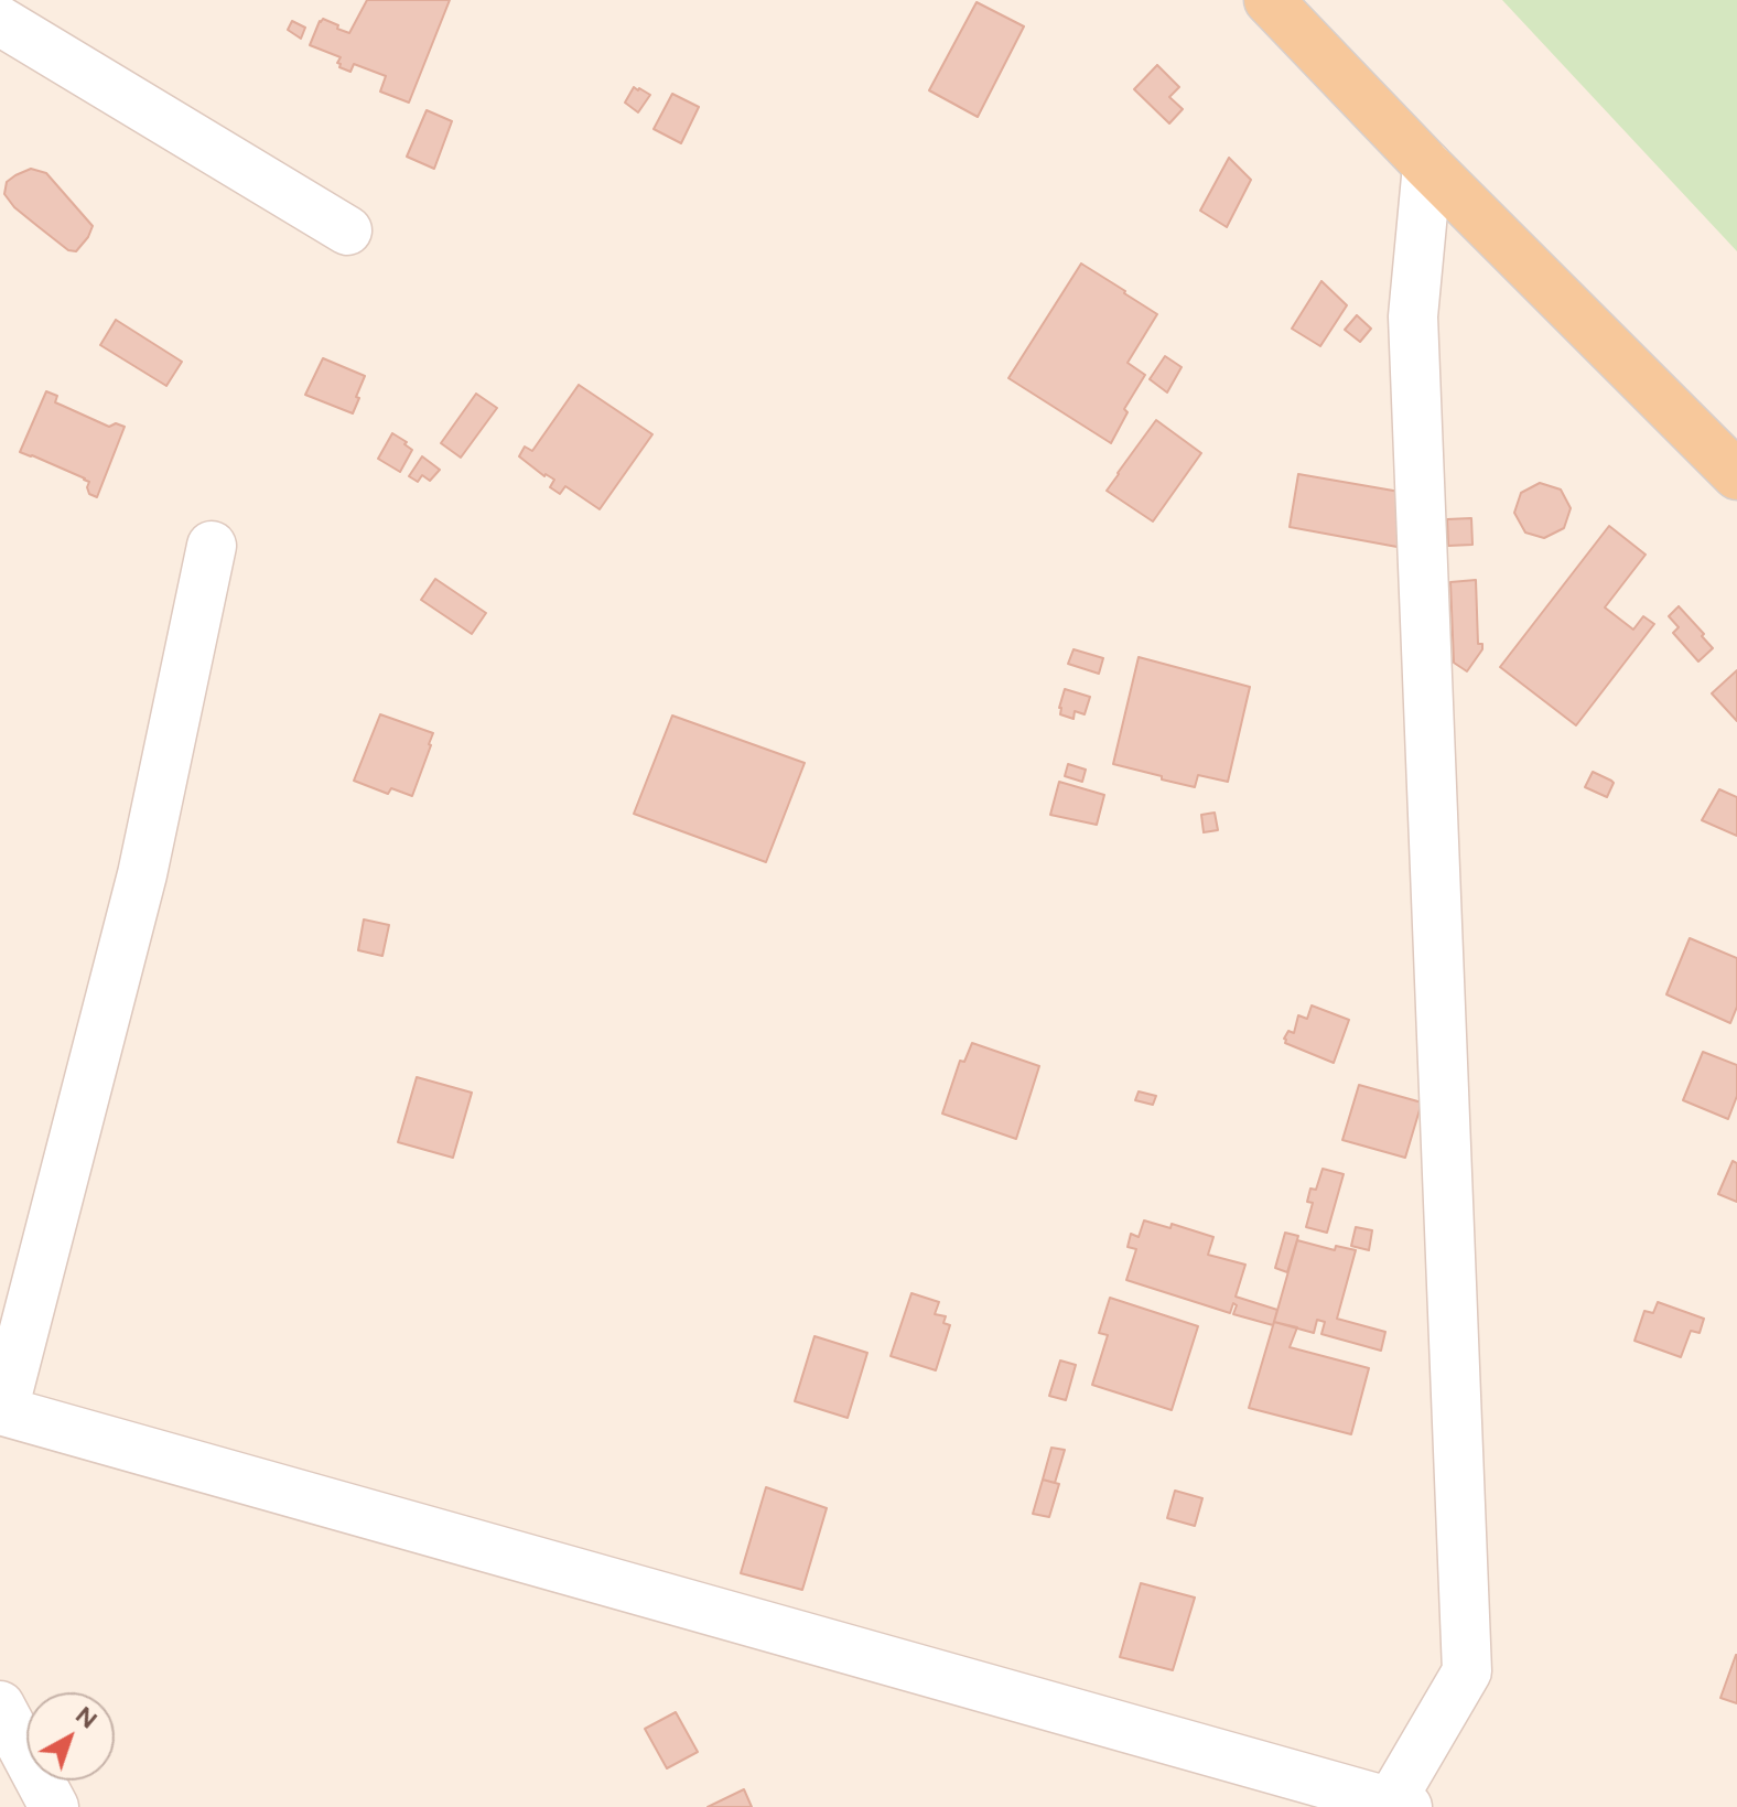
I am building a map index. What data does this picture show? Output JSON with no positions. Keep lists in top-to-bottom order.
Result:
{
  "north": "top right"
}
